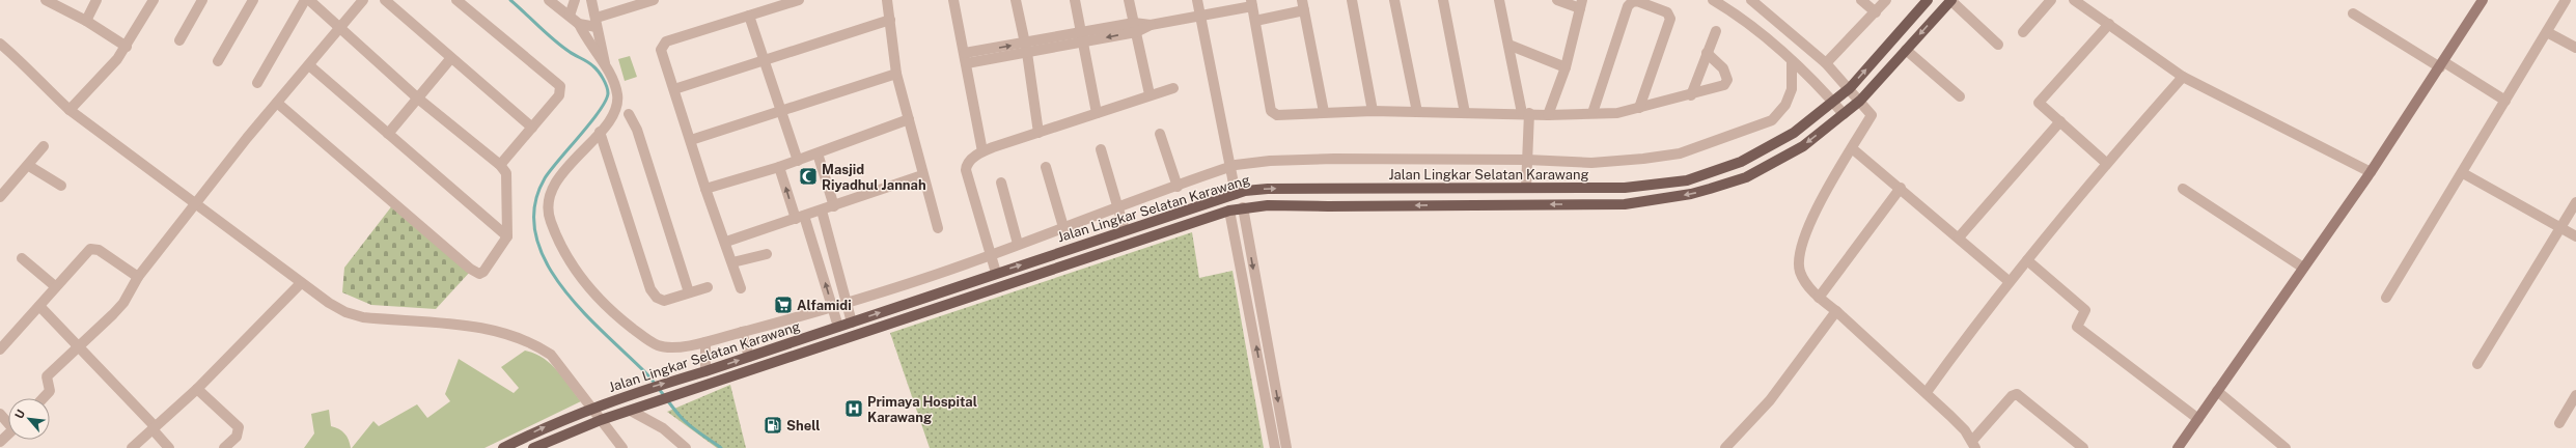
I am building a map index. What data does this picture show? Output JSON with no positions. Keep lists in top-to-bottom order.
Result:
{
  "streets": {
    "main road": ["Jalan Lingkar Selatan Karawang"]
  },
  "places": {
    "mosque": ["Masjid Riyadhul Jannah"],
    "supermarket": ["Alfamidi"],
    "hospital": ["Primaya Hospital Karawang"],
    "fuel station": ["Shell"]
  },
  "north": "top left"
}
